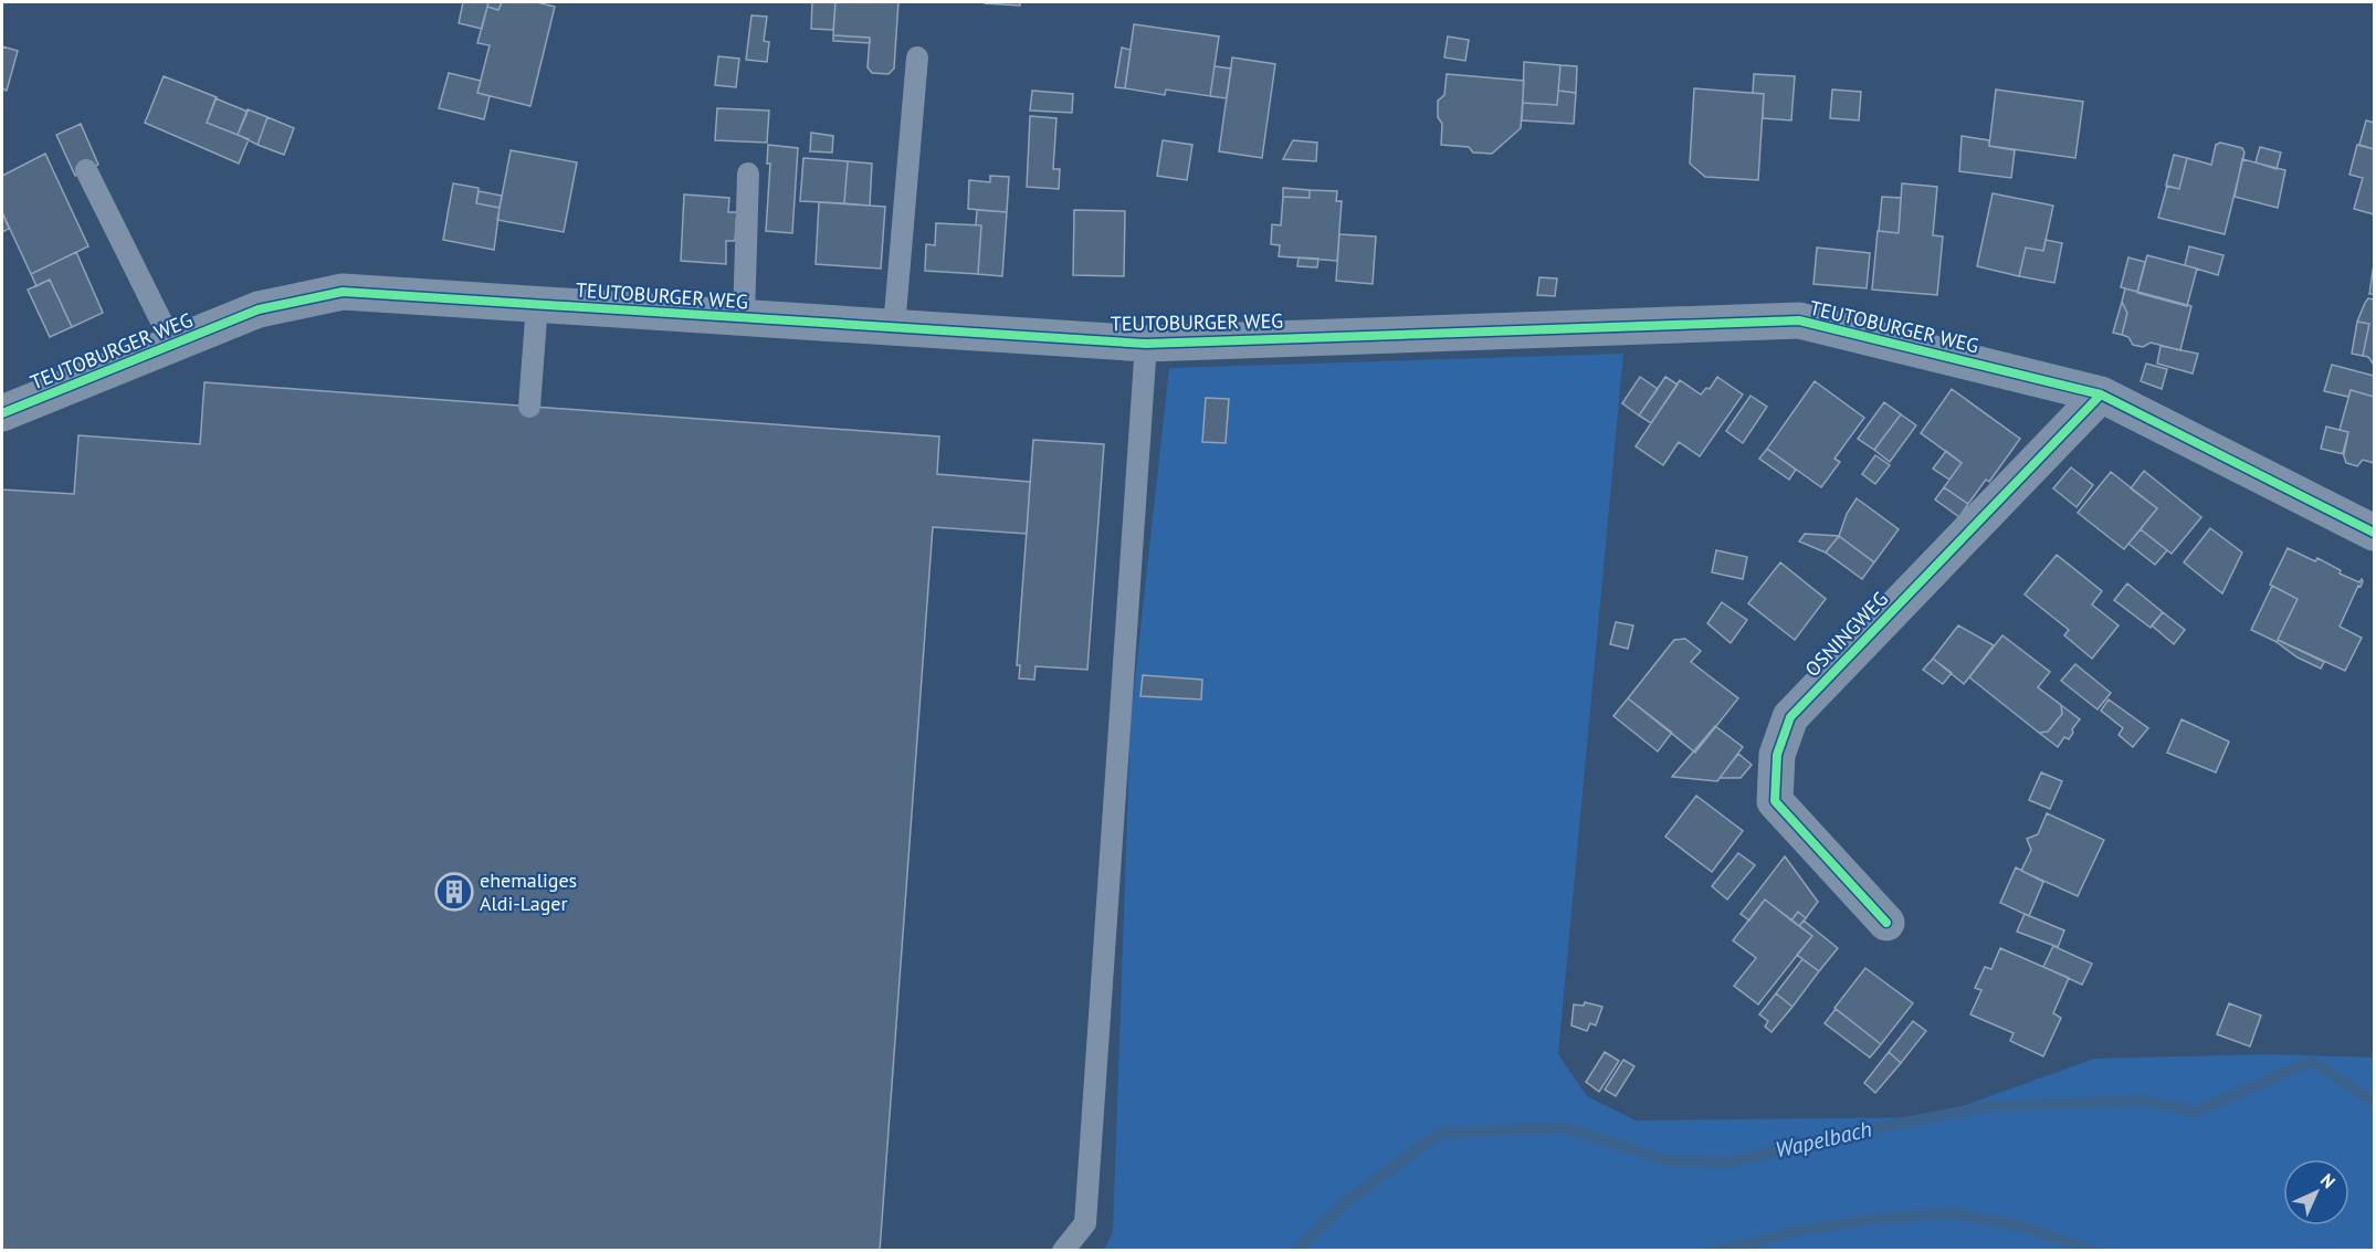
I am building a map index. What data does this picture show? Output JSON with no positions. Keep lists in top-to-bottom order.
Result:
{
  "streets": {
    "street": ["TEUTOBURGER WEG", "OSNINGWEG"]
  },
  "crossings": [
    ["TEUTOBURGER WEG", "OSNINGWEG"]
  ],
  "water": ["Wapelbach"],
  "places": {
    "building": ["ehemaliges Aldi-Lager"]
  },
  "north": "top right"
}
